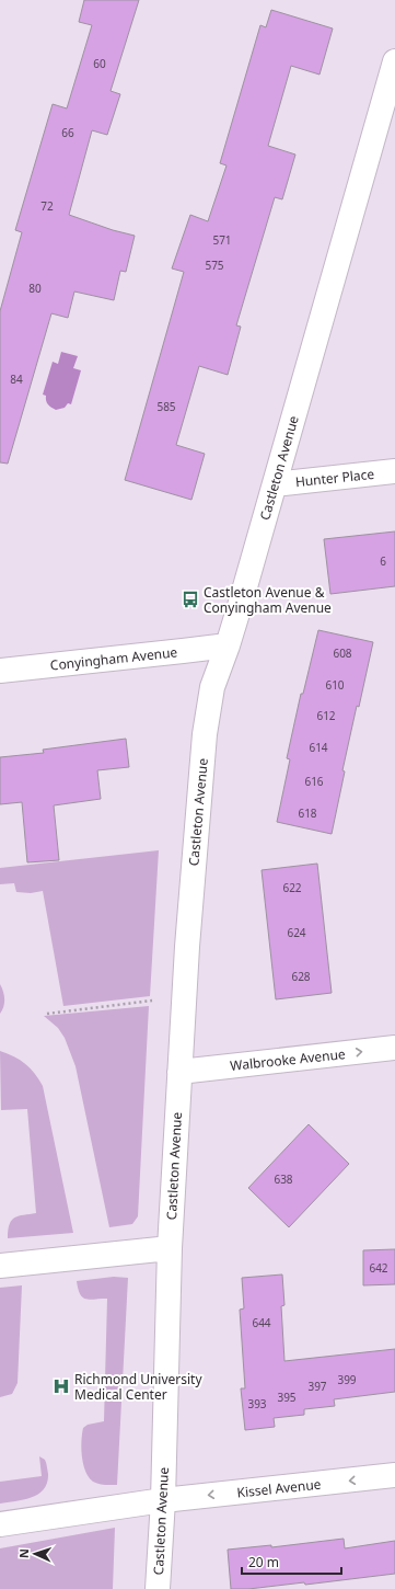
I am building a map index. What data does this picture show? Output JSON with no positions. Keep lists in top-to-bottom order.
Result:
{
  "streets": {
    "street": [
      "Castleton Avenue",
      "Hunter Place",
      "Conyingham Avenue",
      "Walbrooke Avenue",
      "Kissel Avenue"
    ]
  },
  "crossings": [
    ["Castleton Avenue", "Hunter Place"],
    ["Castleton Avenue", "Conyingham Avenue"],
    ["Castleton Avenue", "Walbrooke Avenue"],
    ["Castleton Avenue", "Kissel Avenue"]
  ],
  "one_way": ["Walbrooke Avenue", "Kissel Avenue"],
  "places": {
    "bus stop": ["Castleton Avenue & Conyingham Avenue"],
    "hospital": ["Richmond University Medical Center"]
  },
  "house_numbers": [
    "60",
    "66",
    "72",
    "571",
    "575",
    "80",
    "84",
    "585",
    "6",
    "608",
    "610",
    "612",
    "614",
    "616",
    "618",
    "622",
    "624",
    "628",
    "638",
    "642",
    "644",
    "399",
    "397",
    "395",
    "393"
  ],
  "scale_bar": "20 m",
  "north": "left"
}
